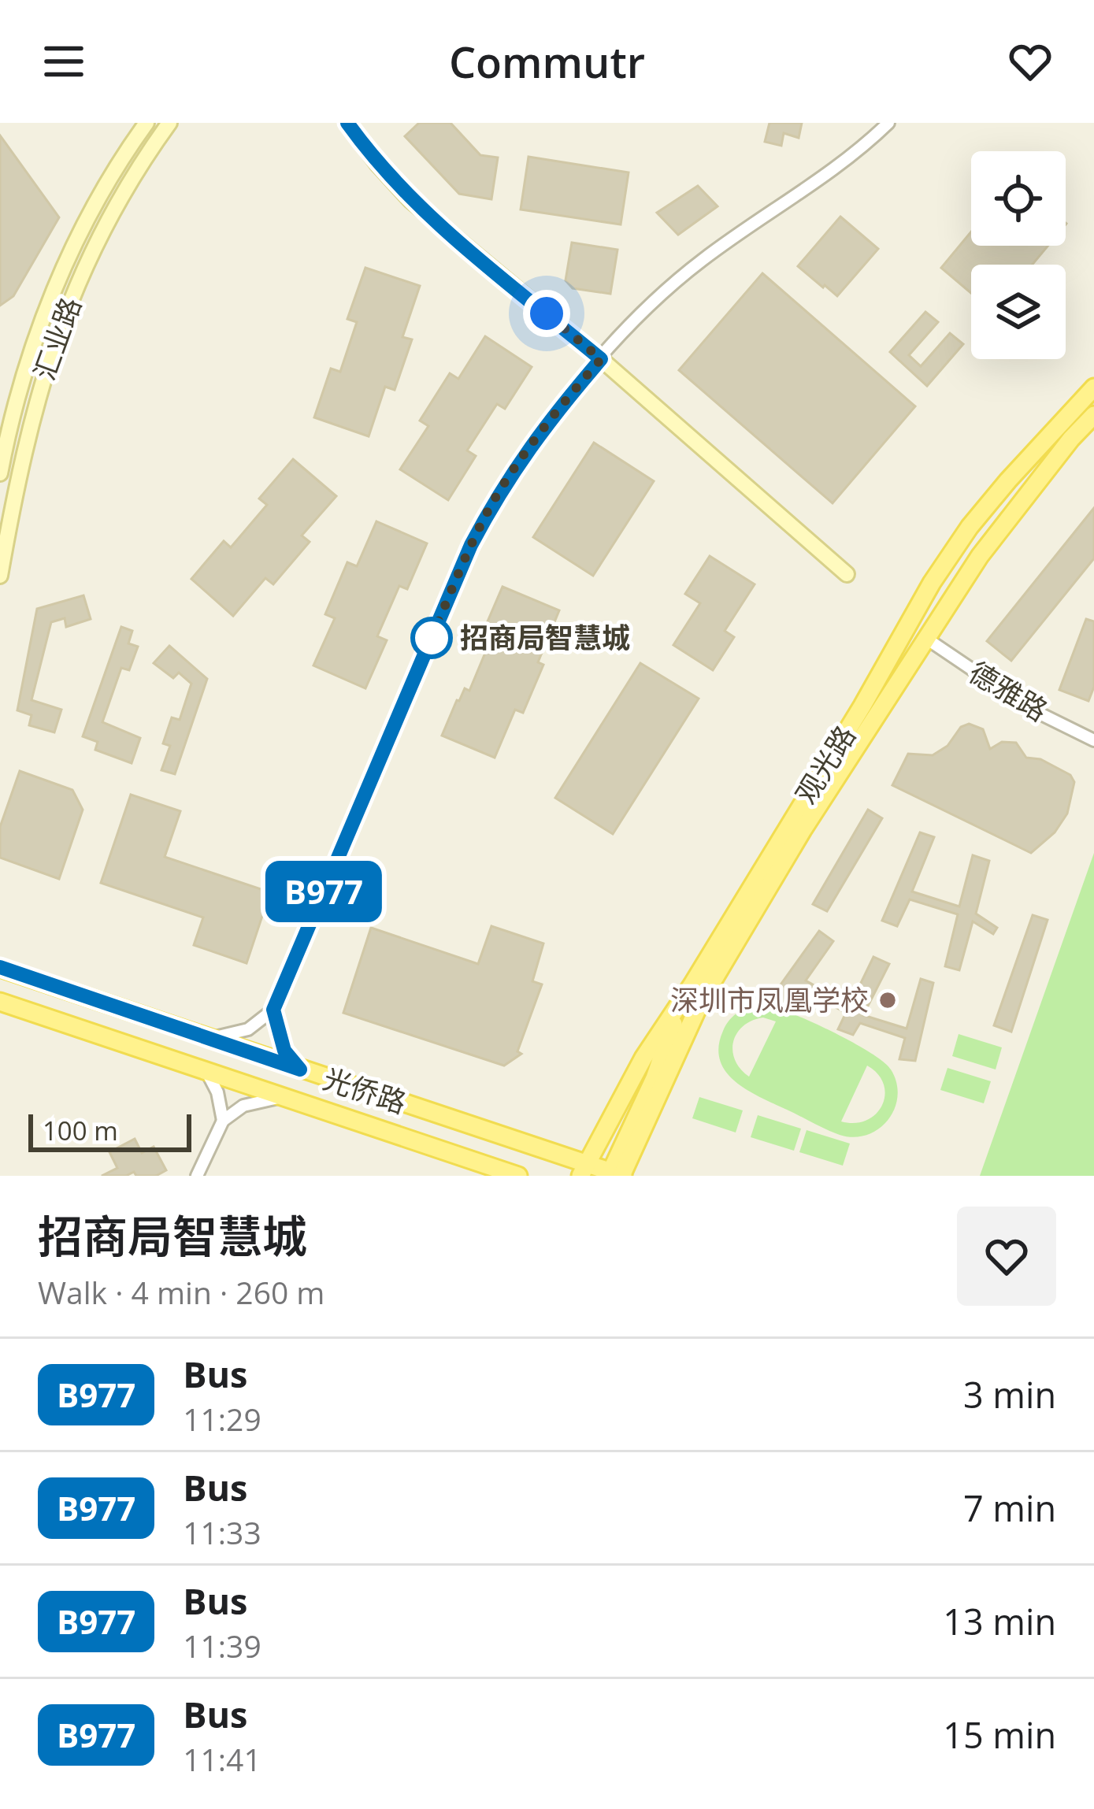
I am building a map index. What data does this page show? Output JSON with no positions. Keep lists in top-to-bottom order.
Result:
{
  "streets": {
    "main road": ["观光路", "光侨路"],
    "street": ["汇业路", "德雅路"]
  },
  "crossings": [
    ["德雅路", "观光路"],
    ["观光路", "光侨路"]
  ],
  "places": ["招商局智慧城", "深圳市凤凰学校"],
  "lines": ["bus line B977"],
  "scale_bar": "100 m",
  "page": {
    "header": "Commutr",
    "on_map": "B977",
    "scale": "100 m",
    "heading": ["招商局智慧城", "Walk · 4 min · 260 m"],
    "list": [
      {
        "mark": "B977",
        "name": "Bus",
        "note": "11:29",
        "value": "3 min"
      },
      {
        "mark": "B977",
        "name": "Bus",
        "note": "11:33",
        "value": "7 min"
      },
      {
        "mark": "B977",
        "name": "Bus",
        "note": "11:39",
        "value": "13 min"
      },
      {
        "mark": "B977",
        "name": "Bus",
        "note": "11:41",
        "value": "15 min"
      }
    ]
  }
}
